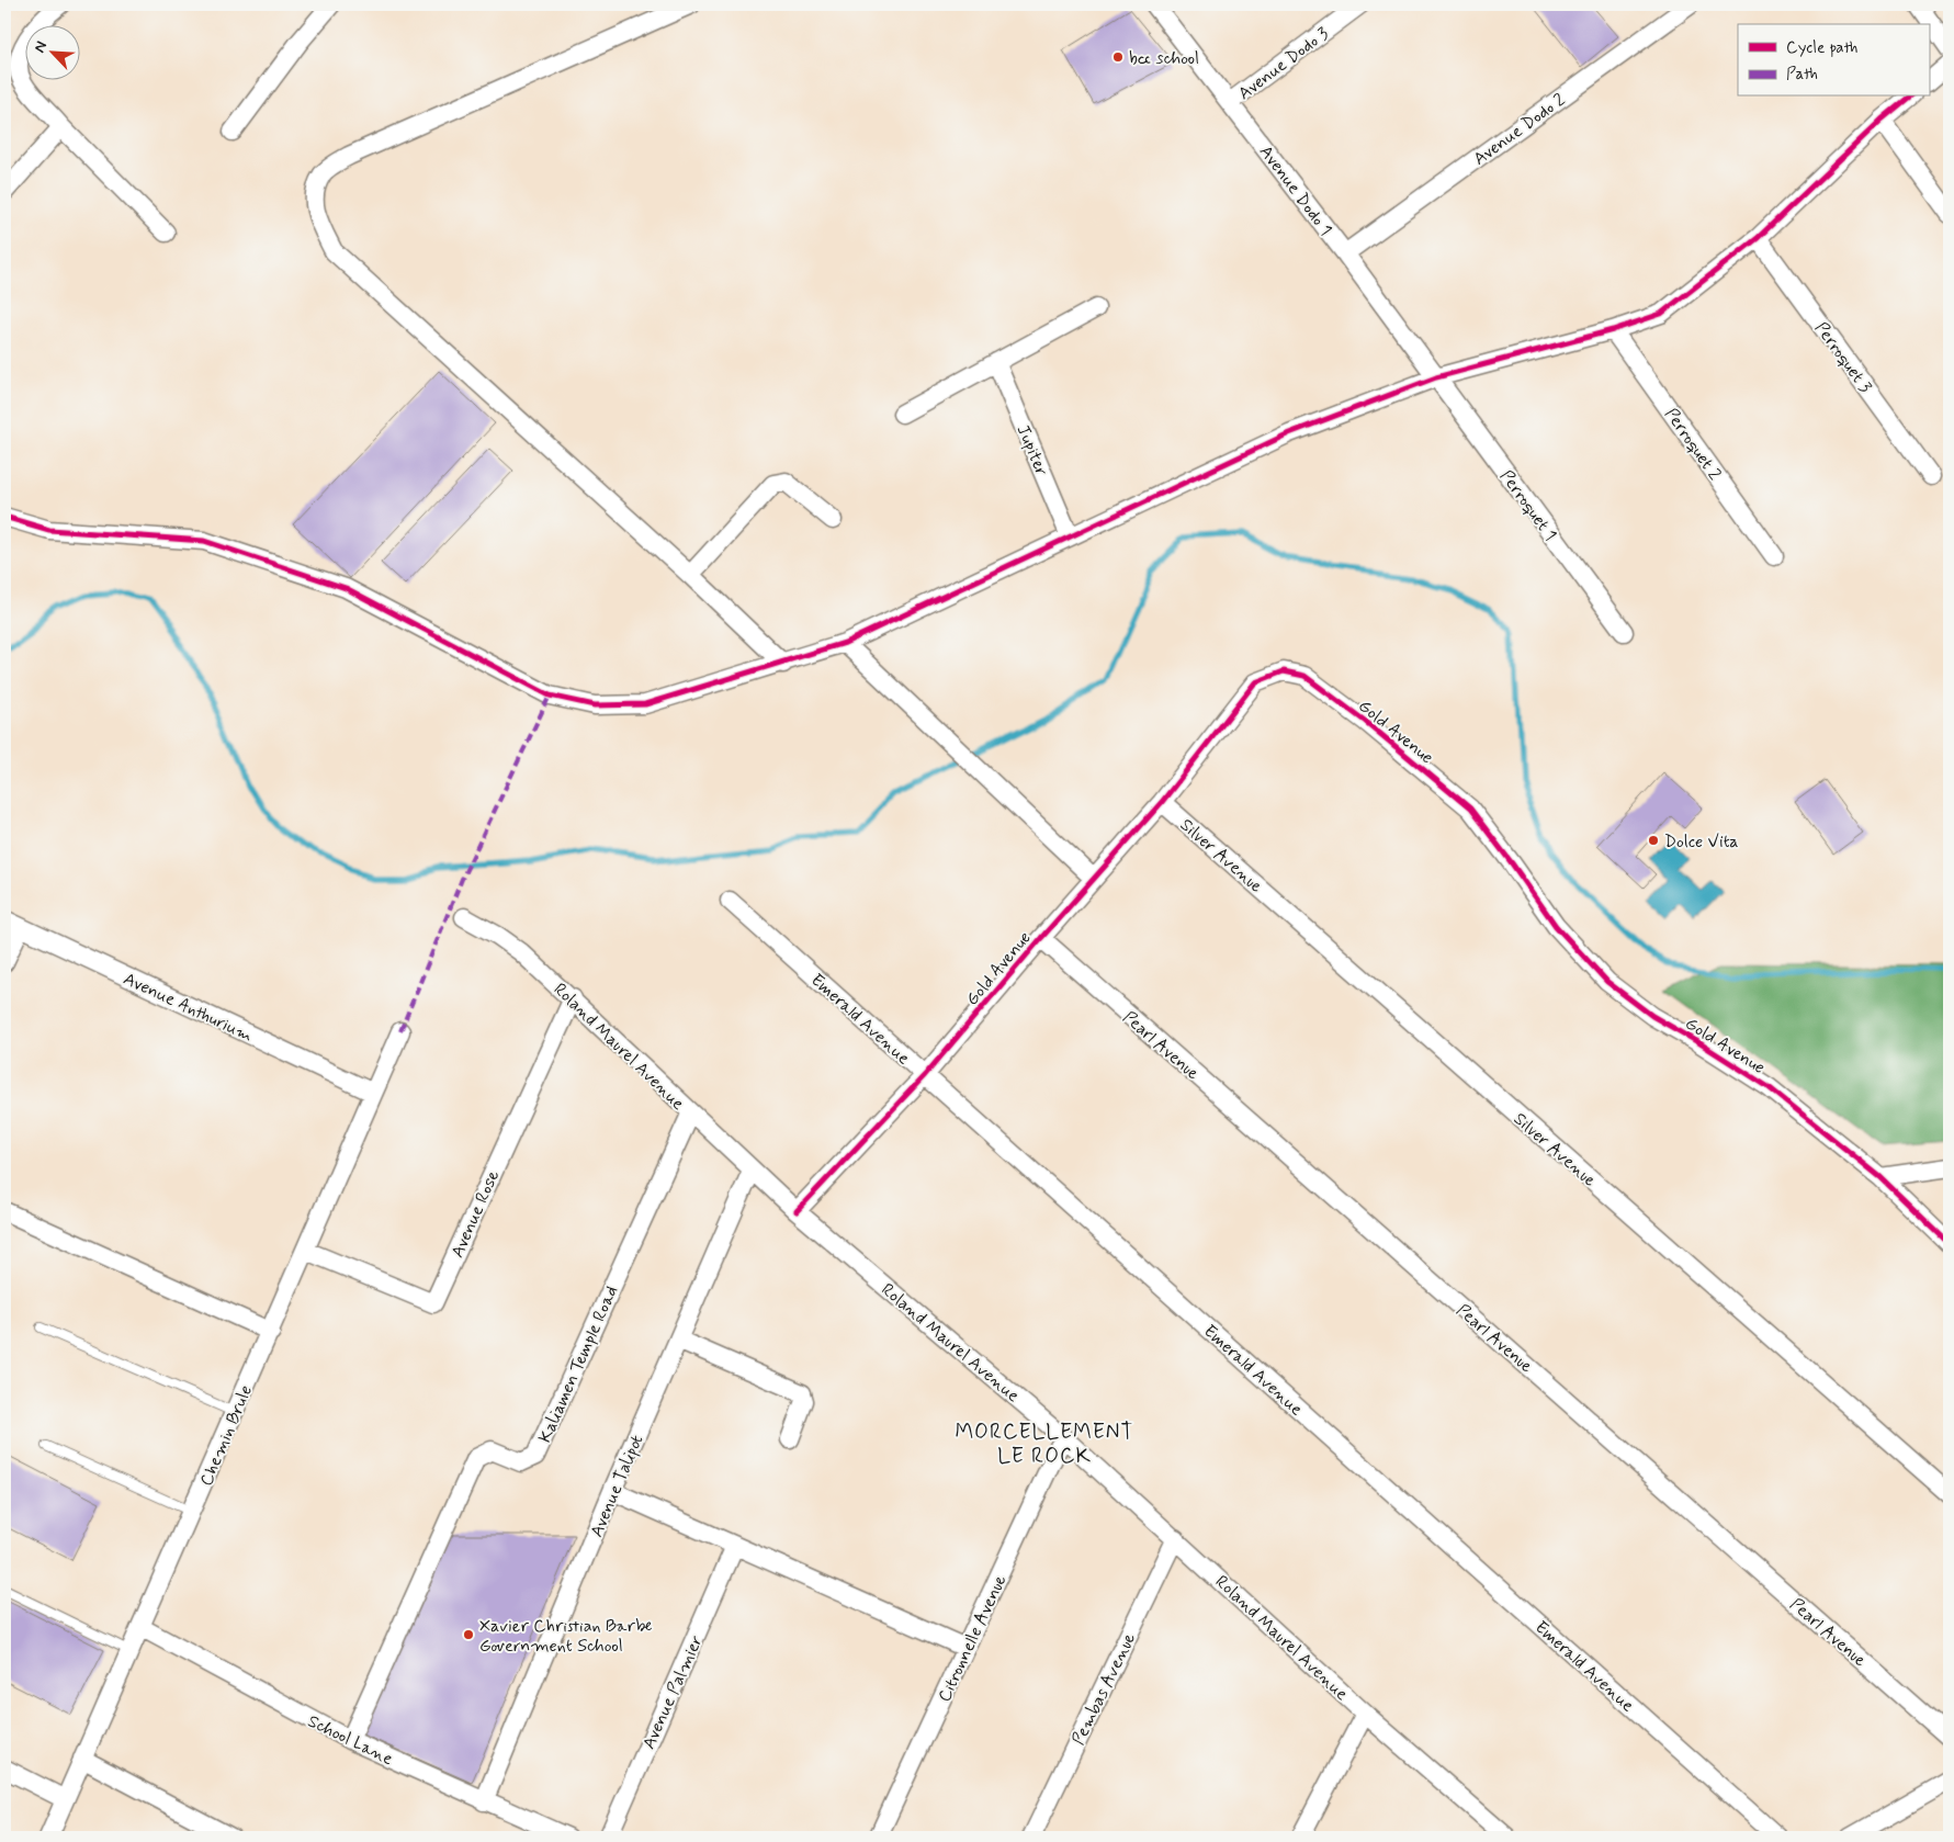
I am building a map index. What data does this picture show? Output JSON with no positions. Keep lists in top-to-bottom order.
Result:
{
  "streets": {
    "street": [
      "Avenue Dodo 3",
      "Avenue Dodo 2",
      "Avenue Dodo 1",
      "Perroquet 3",
      "Perroquet 2",
      "Jupiter",
      "Perroquet 1",
      "Gold Avenue",
      "Silver Avenue",
      "Avenue Anthurium",
      "Emerald Avenue",
      "Pearl Avenue",
      "Roland Maurel Avenue",
      "Avenue Rose",
      "Kaliamen Temple Road",
      "Chemin Brule",
      "Avenue Talipot",
      "Citronnelle Avenue",
      "Pembas Avenue",
      "Avenue Palmier",
      "School Lane"
    ]
  },
  "crossings": [
    ["Avenue Dodo 3", "Avenue Dodo 1"],
    ["Avenue Dodo 2", "Avenue Dodo 1"],
    ["Avenue Dodo 1", "Perroquet 1"],
    ["Gold Avenue", "Silver Avenue"],
    ["Gold Avenue", "Emerald Avenue"],
    ["Gold Avenue", "Pearl Avenue"],
    ["Gold Avenue", "Roland Maurel Avenue"],
    ["Avenue Anthurium", "Chemin Brule"],
    ["Roland Maurel Avenue", "Avenue Rose"],
    ["Roland Maurel Avenue", "Kaliamen Temple Road"],
    ["Roland Maurel Avenue", "Avenue Talipot"],
    ["Roland Maurel Avenue", "Citronnelle Avenue"],
    ["Roland Maurel Avenue", "Pembas Avenue"],
    ["Avenue Rose", "Chemin Brule"],
    ["Kaliamen Temple Road", "School Lane"],
    ["Chemin Brule", "School Lane"],
    ["Avenue Talipot", "School Lane"]
  ],
  "districts": ["MORCELLEMENT LE ROCK"],
  "places": ["bcc school", "Dolce Vita", "Xavier Christian Barbe Government School"],
  "legend": ["Cycle path", "Path"],
  "north": "top left"
}
